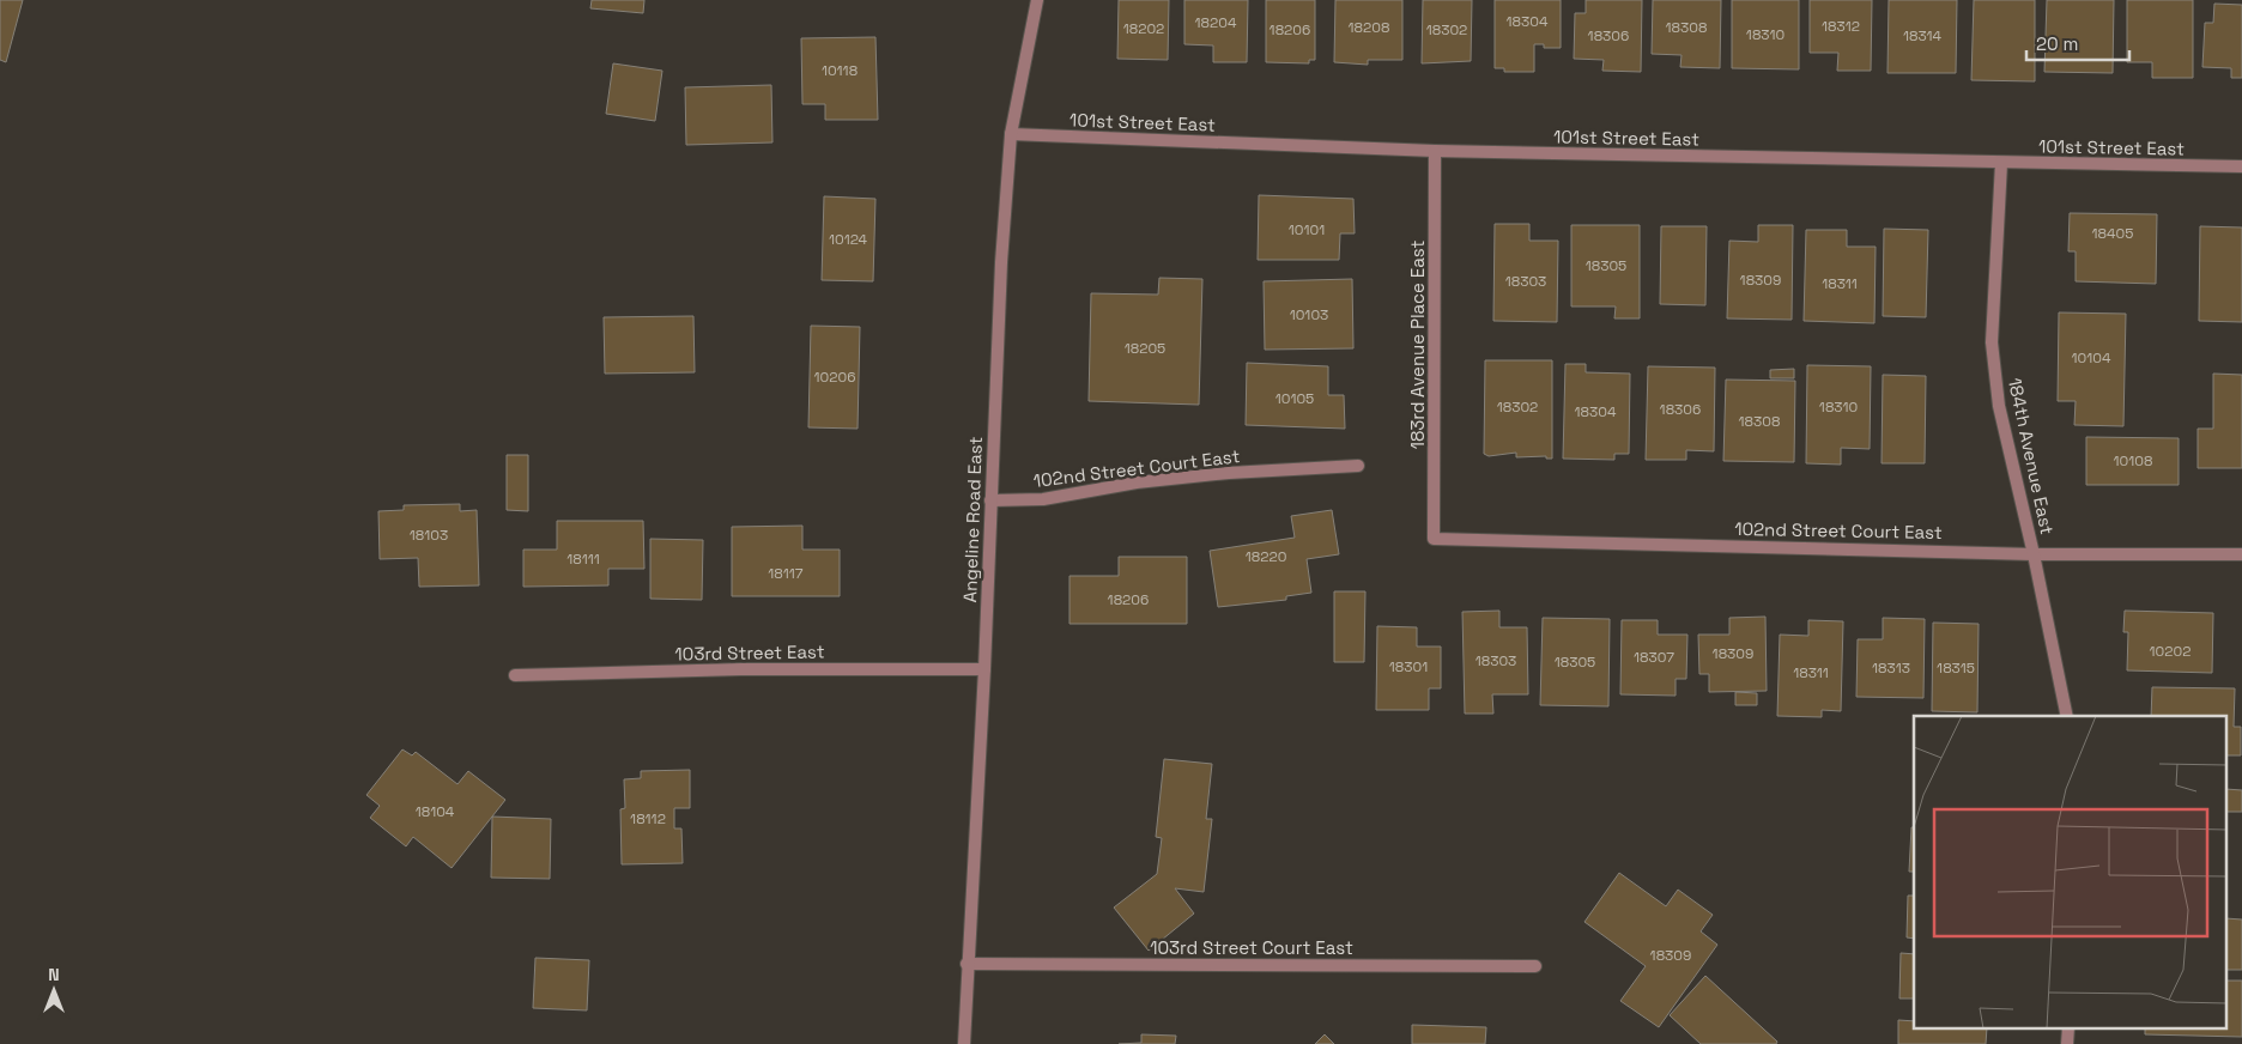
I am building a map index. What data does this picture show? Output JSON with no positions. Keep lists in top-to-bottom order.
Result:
{
  "streets": {
    "street": [
      "101st Street East",
      "183rd Avenue Place East",
      "184th Avenue East",
      "102nd Street Court East",
      "Angeline Road East",
      "103rd Street East",
      "103rd Street Court East"
    ]
  },
  "crossings": [
    ["101st Street East", "183rd Avenue Place East"],
    ["101st Street East", "184th Avenue East"],
    ["101st Street East", "Angeline Road East"],
    ["183rd Avenue Place East", "102nd Street Court East"],
    ["184th Avenue East", "102nd Street Court East"],
    ["102nd Street Court East", "Angeline Road East"],
    ["Angeline Road East", "103rd Street East"],
    ["Angeline Road East", "103rd Street Court East"]
  ],
  "house_numbers": [
    "18304",
    "18204",
    "18312",
    "18208",
    "18308",
    "18202",
    "18206",
    "18302",
    "18310",
    "18306",
    "18314",
    "10118",
    "10101",
    "18405",
    "10124",
    "18305",
    "18309",
    "18303",
    "18311",
    "10103",
    "18205",
    "10104",
    "10206",
    "10105",
    "18302",
    "18310",
    "18306",
    "18304",
    "18308",
    "10108",
    "18103",
    "18220",
    "18111",
    "18117",
    "18206",
    "10202",
    "18309",
    "18307",
    "18303",
    "18305",
    "18301",
    "18313",
    "18315",
    "18311",
    "18104",
    "18112",
    "18309"
  ],
  "scale_bar": "20 m",
  "north": "top"
}
